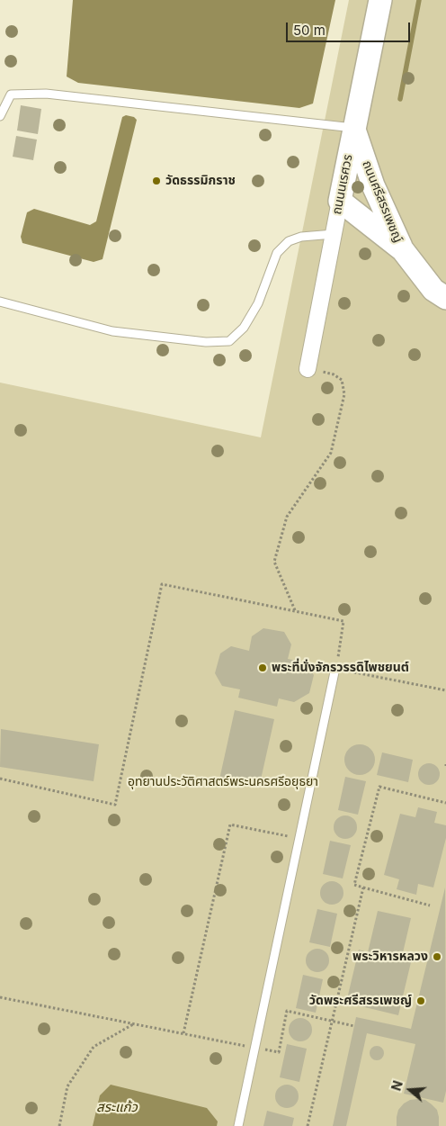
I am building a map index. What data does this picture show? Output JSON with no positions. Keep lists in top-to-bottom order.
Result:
{
  "streets": {
    "street": ["ถนนนเรศวร", "ถนนศรีสรรเพชญ์"]
  },
  "crossings": [
    ["ถนนนเรศวร", "ถนนศรีสรรเพชญ์"]
  ],
  "water": ["สระแก้ว"],
  "parks": ["อุทยานประวัติศาสตร์พระนครศรีอยุธยา"],
  "places": [
    "วัดธรรมิกราช",
    "พระที่นั่งจักรวรรดิไพชยนต์",
    "พระวิหารหลวง",
    "วัดพระศรีสรรเพชญ์"
  ],
  "scale_bar": "50 m",
  "north": "left"
}
